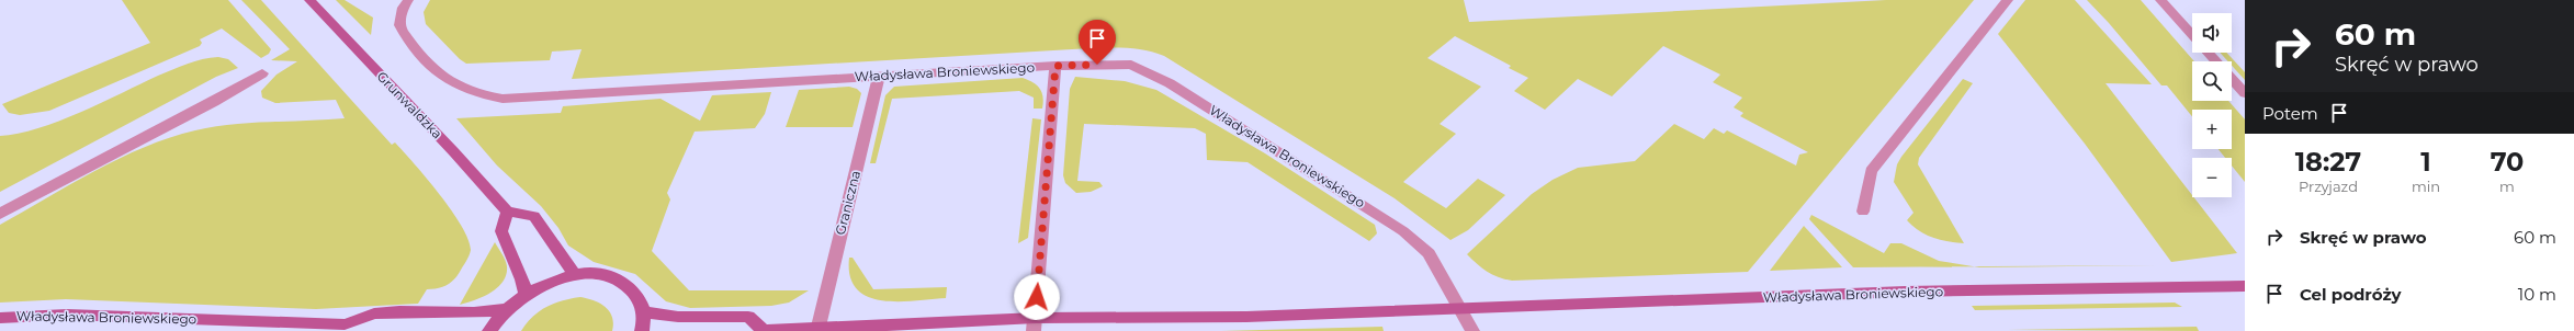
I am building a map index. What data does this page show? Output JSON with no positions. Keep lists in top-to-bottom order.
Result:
{
  "streets": {
    "street": ["Władysława Broniewskiego", "Grunwaldzka", "Graniczna"]
  },
  "crossings": [
    ["Władysława Broniewskiego", "Graniczna"]
  ],
  "page": {
    "turn": ["60 m", "Skręć w prawo"],
    "map_buttons": ["+", "−"],
    "then": "Potem",
    "eta": [
      "18:27",
      "Przyjazd",
      "1",
      "min",
      "70",
      "m"
    ],
    "list": [
      {
        "name": "Skręć w prawo",
        "value": "60 m"
      },
      {
        "name": "Cel podróży",
        "value": "10 m"
      }
    ]
  }
}
